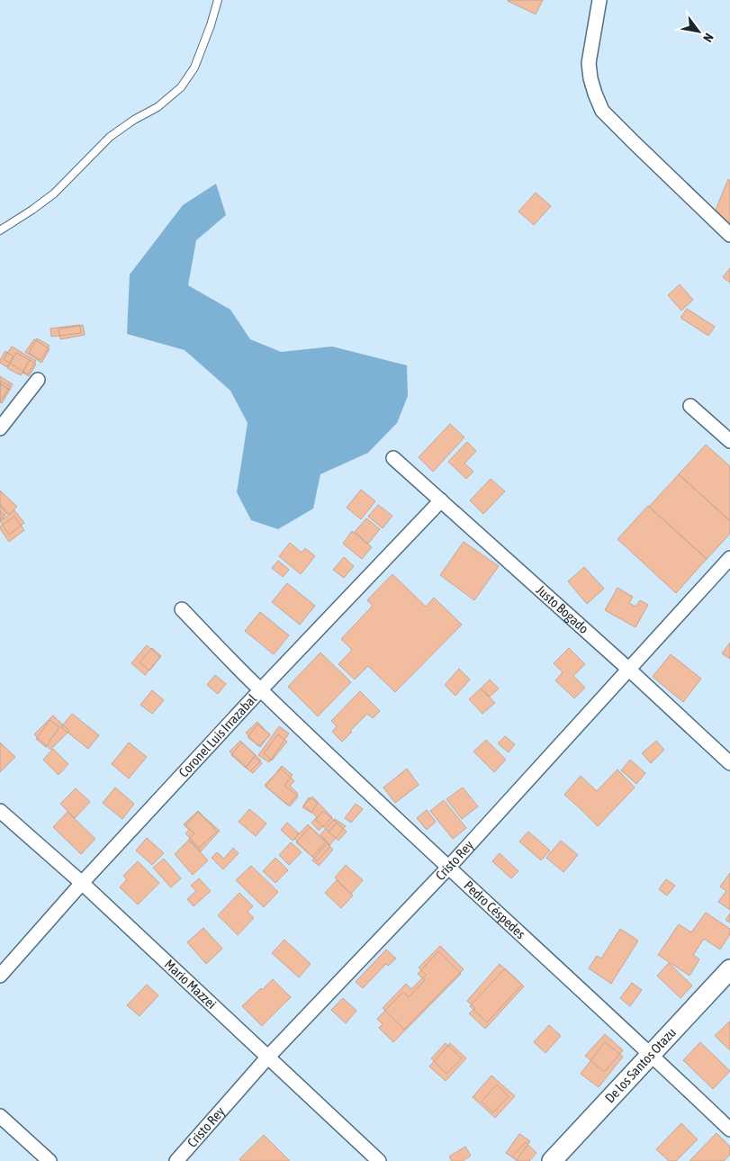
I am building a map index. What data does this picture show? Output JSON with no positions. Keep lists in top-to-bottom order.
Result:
{
  "streets": {
    "street": [
      "Justo Bogado",
      "Coronel Luis Irrazabal",
      "Cristo Rey",
      "Pedro Céspedes",
      "Mario Mazzei",
      "De los Santos Otazu"
    ]
  },
  "crossings": [
    ["Justo Bogado", "Coronel Luis Irrazabal"],
    ["Justo Bogado", "Cristo Rey"],
    ["Coronel Luis Irrazabal", "Pedro Céspedes"],
    ["Coronel Luis Irrazabal", "Mario Mazzei"],
    ["Cristo Rey", "Pedro Céspedes"],
    ["Cristo Rey", "Mario Mazzei"],
    ["Pedro Céspedes", "De los Santos Otazu"]
  ],
  "north": "bottom right"
}
